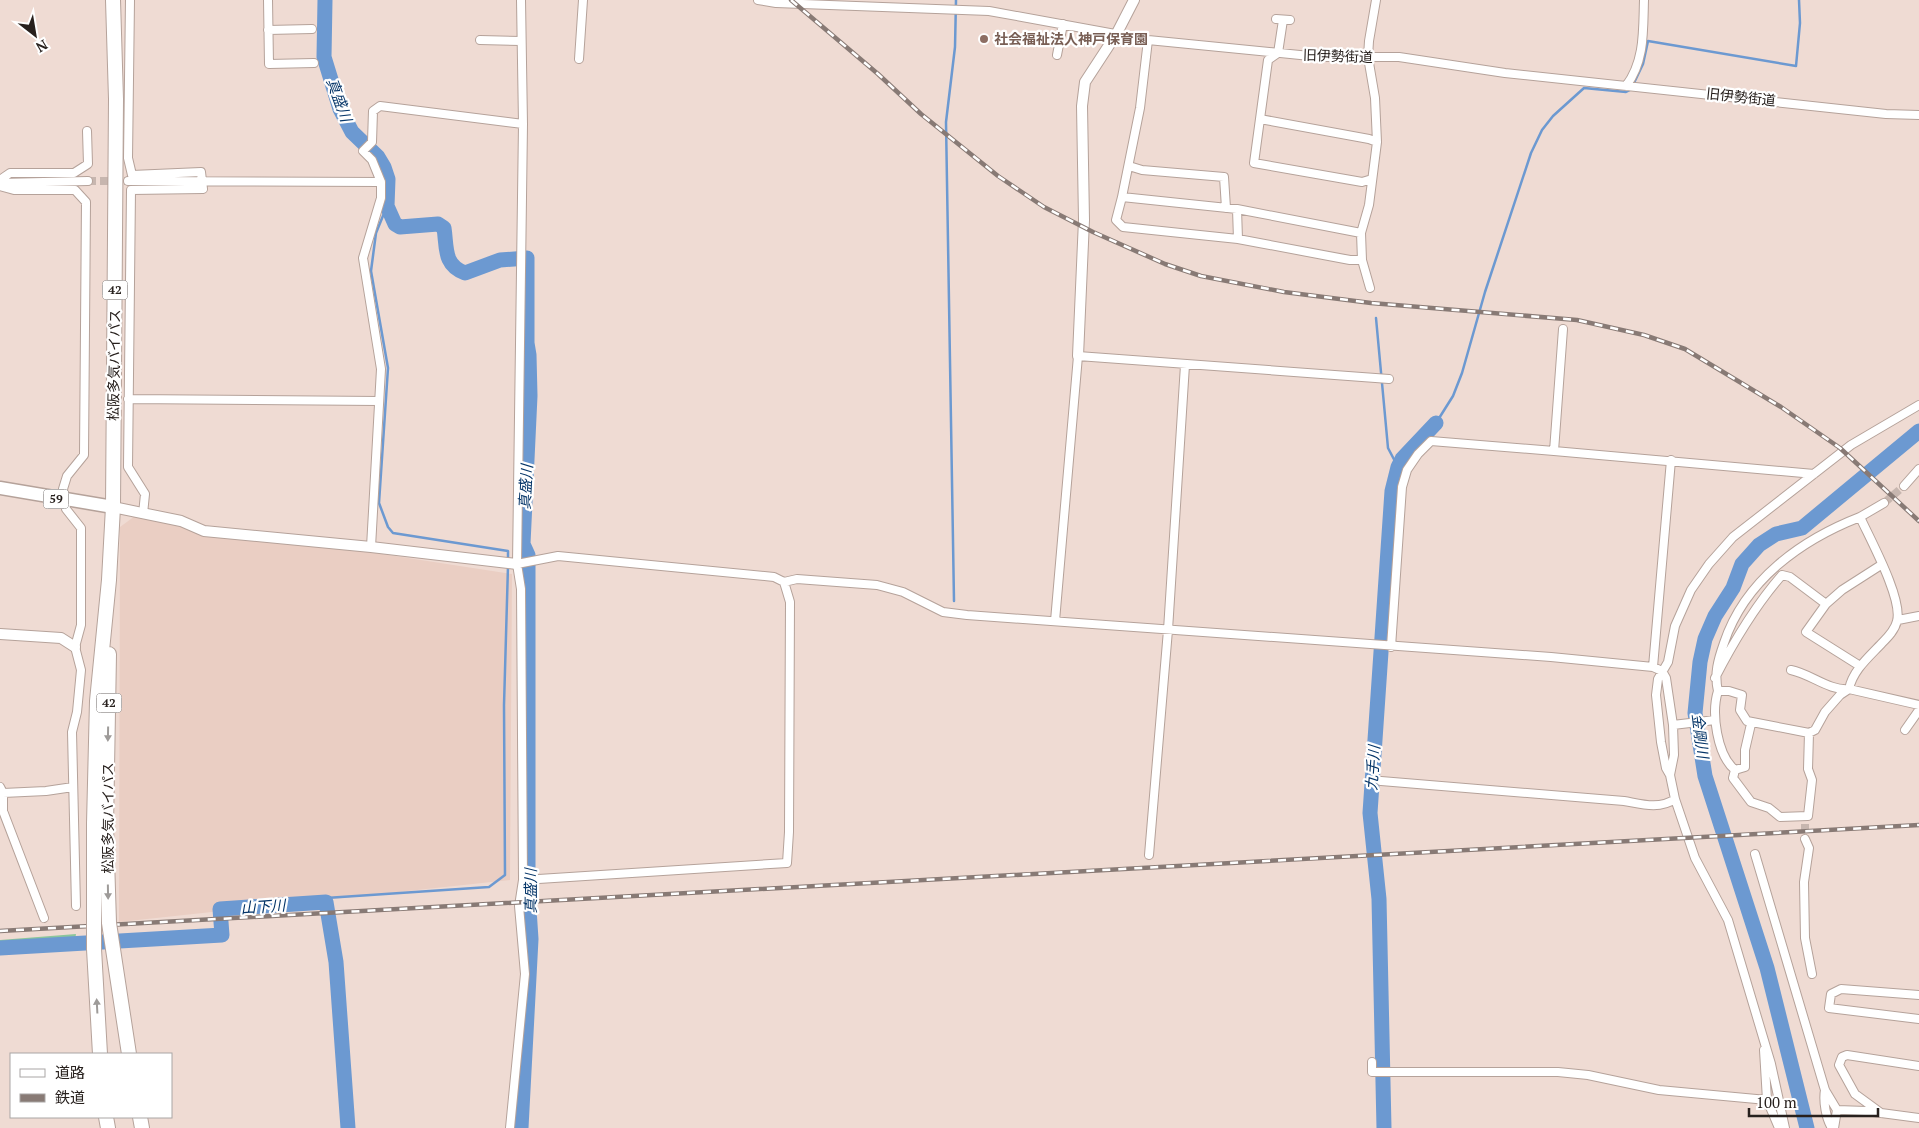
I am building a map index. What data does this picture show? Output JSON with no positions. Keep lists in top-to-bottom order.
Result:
{
  "streets": {
    "highway": ["42", "松阪多気バイパス"],
    "main road": ["59"],
    "street": ["旧伊勢街道"]
  },
  "crossings": [
    ["松阪多気バイパス", "59"]
  ],
  "water": [
    "真盛川",
    "金剛川",
    "九手川",
    "山下川"
  ],
  "places": ["社会福祉法人神戸保育園"],
  "legend": ["道路", "鉄道"],
  "scale_bar": "100 m",
  "north": "bottom right"
}
